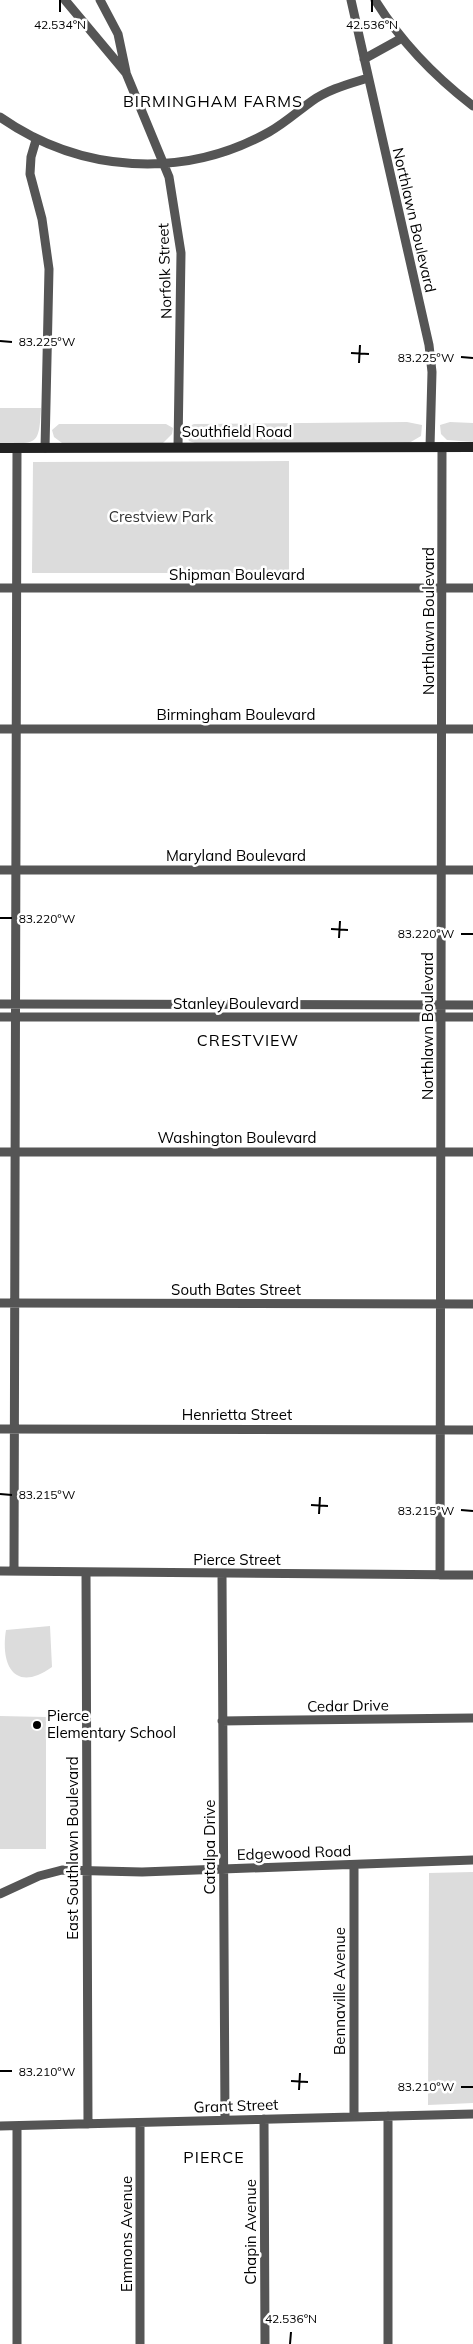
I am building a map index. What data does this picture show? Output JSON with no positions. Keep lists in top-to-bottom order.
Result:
{
  "streets": {
    "main road": ["Southfield Road"],
    "street": [
      "Northlawn Boulevard",
      "Norfolk Street",
      "Shipman Boulevard",
      "Birmingham Boulevard",
      "Maryland Boulevard",
      "Stanley Boulevard",
      "Washington Boulevard",
      "South Bates Street",
      "Henrietta Street",
      "Pierce Street",
      "Cedar Drive",
      "Catalpa Drive",
      "East Southlawn Boulevard",
      "Edgewood Road",
      "Bennaville Avenue",
      "Grant Street",
      "Chapin Avenue",
      "Emmons Avenue"
    ]
  },
  "crossings": [
    ["Northlawn Boulevard", "Southfield Road"],
    ["Northlawn Boulevard", "Shipman Boulevard"],
    ["Northlawn Boulevard", "Birmingham Boulevard"],
    ["Northlawn Boulevard", "Maryland Boulevard"],
    ["Northlawn Boulevard", "Stanley Boulevard"],
    ["Northlawn Boulevard", "Washington Boulevard"],
    ["Northlawn Boulevard", "South Bates Street"],
    ["Northlawn Boulevard", "Henrietta Street"],
    ["Northlawn Boulevard", "Pierce Street"],
    ["Norfolk Street", "Southfield Road"],
    ["Pierce Street", "Catalpa Drive"],
    ["Pierce Street", "East Southlawn Boulevard"],
    ["Cedar Drive", "Catalpa Drive"],
    ["Catalpa Drive", "Edgewood Road"],
    ["Catalpa Drive", "Grant Street"],
    ["East Southlawn Boulevard", "Edgewood Road"],
    ["East Southlawn Boulevard", "Grant Street"],
    ["Edgewood Road", "Bennaville Avenue"],
    ["Bennaville Avenue", "Grant Street"],
    ["Grant Street", "Chapin Avenue"],
    ["Grant Street", "Emmons Avenue"]
  ],
  "districts": ["BIRMINGHAM FARMS", "CRESTVIEW", "PIERCE"],
  "parks": ["Crestview Park"],
  "places": ["Pierce Elementary School"],
  "coordinates": [
    "42.534°N",
    "42.536°N",
    "83.225°W",
    "83.220°W",
    "83.215°W",
    "83.210°W"
  ]
}
